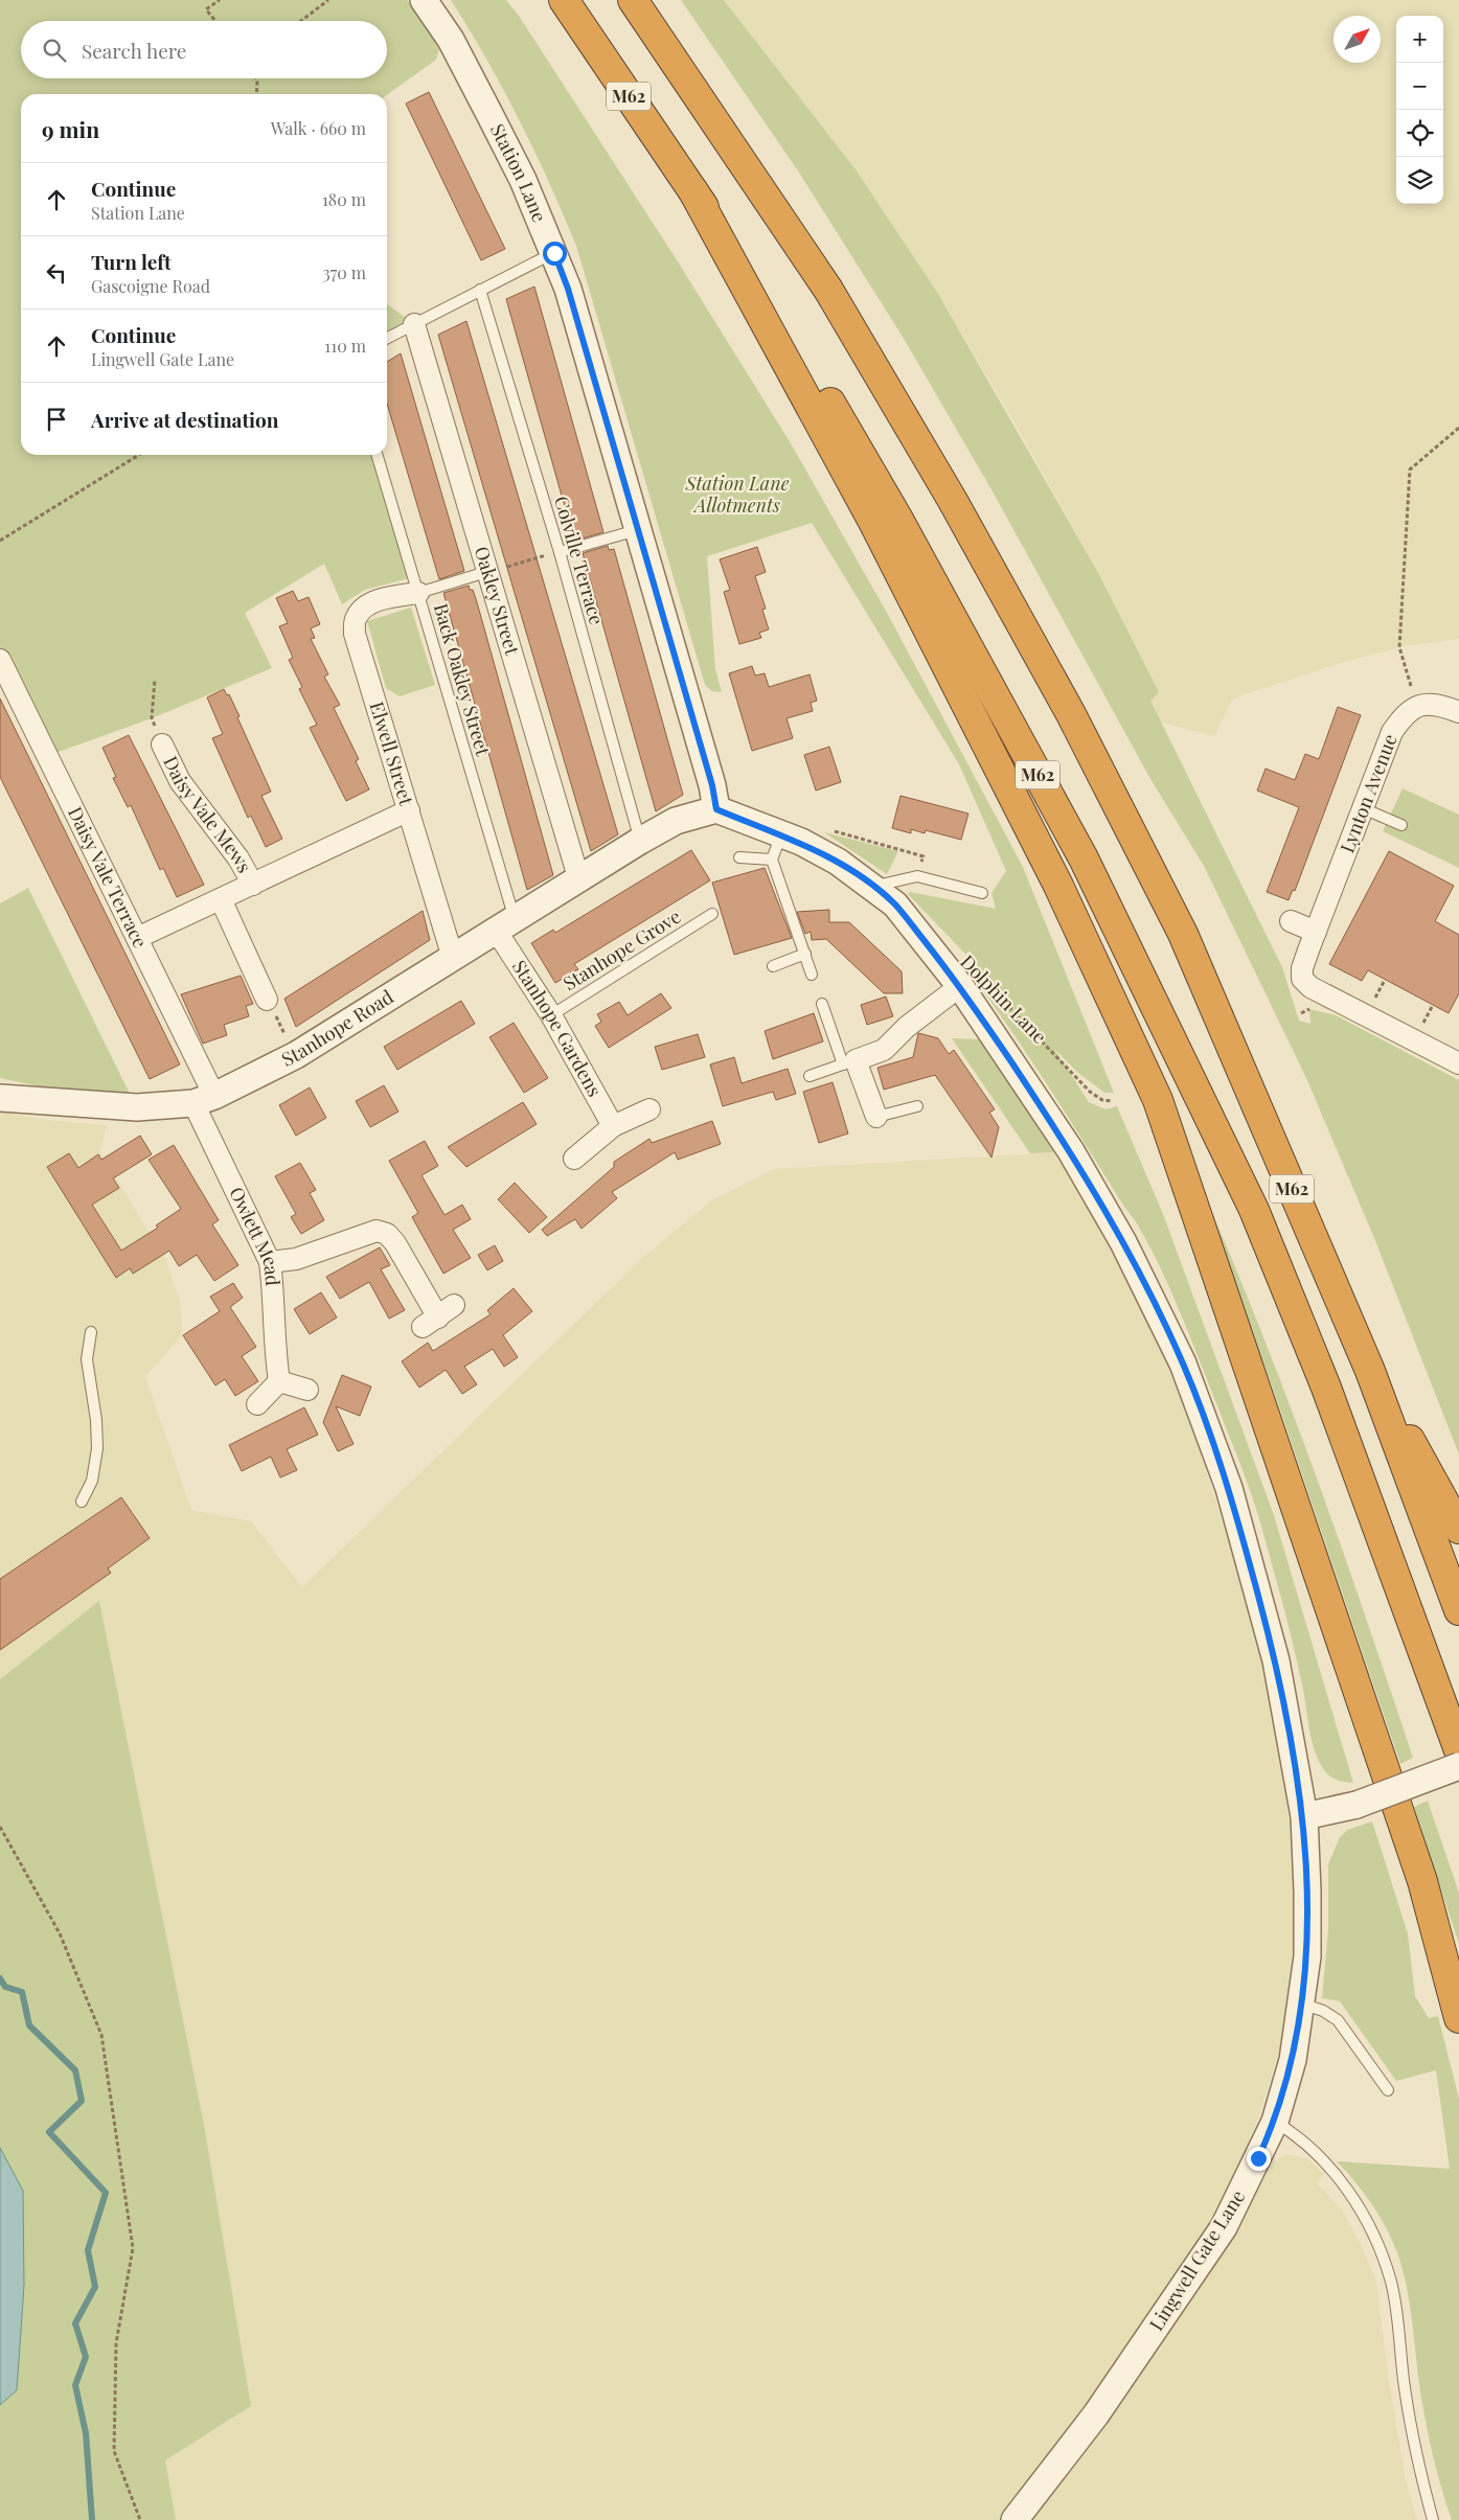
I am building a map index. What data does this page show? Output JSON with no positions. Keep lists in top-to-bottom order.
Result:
{
  "streets": {
    "highway": ["M62"],
    "street": [
      "Station Lane",
      "Oakley Street",
      "Elwell Street",
      "Lynton Avenue",
      "Daisy Vale Mews",
      "Daisy Vale Terrace",
      "Stanhope Road",
      "Stanhope Gardens",
      "Owlett Mead",
      "Lingwell Gate Lane"
    ],
    "lane": ["Colville Terrace", "Back Oakley Street", "Stanhope Grove"],
    "path": ["Dolphin Lane"]
  },
  "crossings": [
    ["Station Lane", "Stanhope Road"],
    ["Station Lane", "Lingwell Gate Lane"],
    ["Colville Terrace", "Stanhope Road"],
    ["Oakley Street", "Stanhope Road"],
    ["Back Oakley Street", "Elwell Street"],
    ["Back Oakley Street", "Stanhope Road"],
    ["Back Oakley Street", "Stanhope Gardens"],
    ["Elwell Street", "Stanhope Road"],
    ["Daisy Vale Terrace", "Stanhope Road"],
    ["Daisy Vale Terrace", "Owlett Mead"],
    ["Stanhope Grove", "Stanhope Gardens"],
    ["Stanhope Road", "Stanhope Gardens"],
    ["Stanhope Road", "Owlett Mead"],
    ["Stanhope Road", "Lingwell Gate Lane"]
  ],
  "parks": ["Station Lane Allotments"],
  "north": "top right",
  "page": {
    "map_buttons": ["+", "−"],
    "search": "Search here",
    "heading": ["9 min", "Walk · 660 m"],
    "list": [
      ["Continue", "Station Lane", "180 m"],
      ["Turn left", "Gascoigne Road", "370 m"],
      ["Continue", "Lingwell Gate Lane", "110 m"],
      "Arrive at destination"
    ]
  }
}
